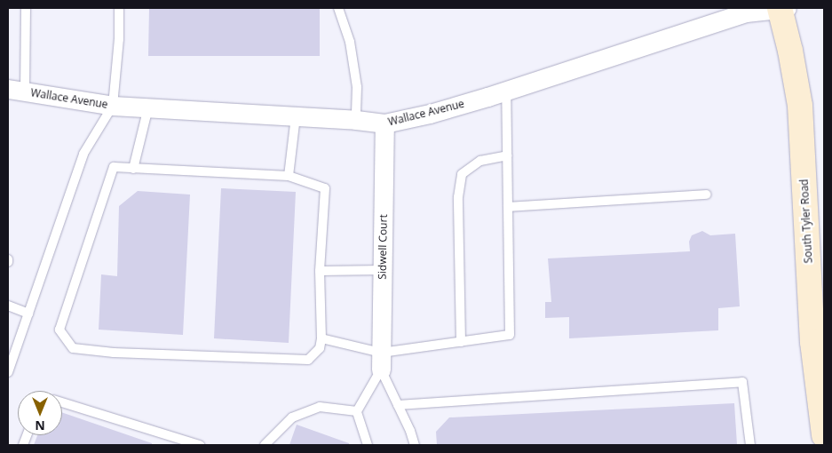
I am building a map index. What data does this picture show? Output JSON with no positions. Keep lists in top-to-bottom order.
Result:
{
  "streets": {
    "street": ["Wallace Avenue", "South Tyler Road", "Sidwell Court"]
  },
  "crossings": [
    ["Wallace Avenue", "South Tyler Road"],
    ["Wallace Avenue", "Sidwell Court"]
  ],
  "north": "bottom"
}
